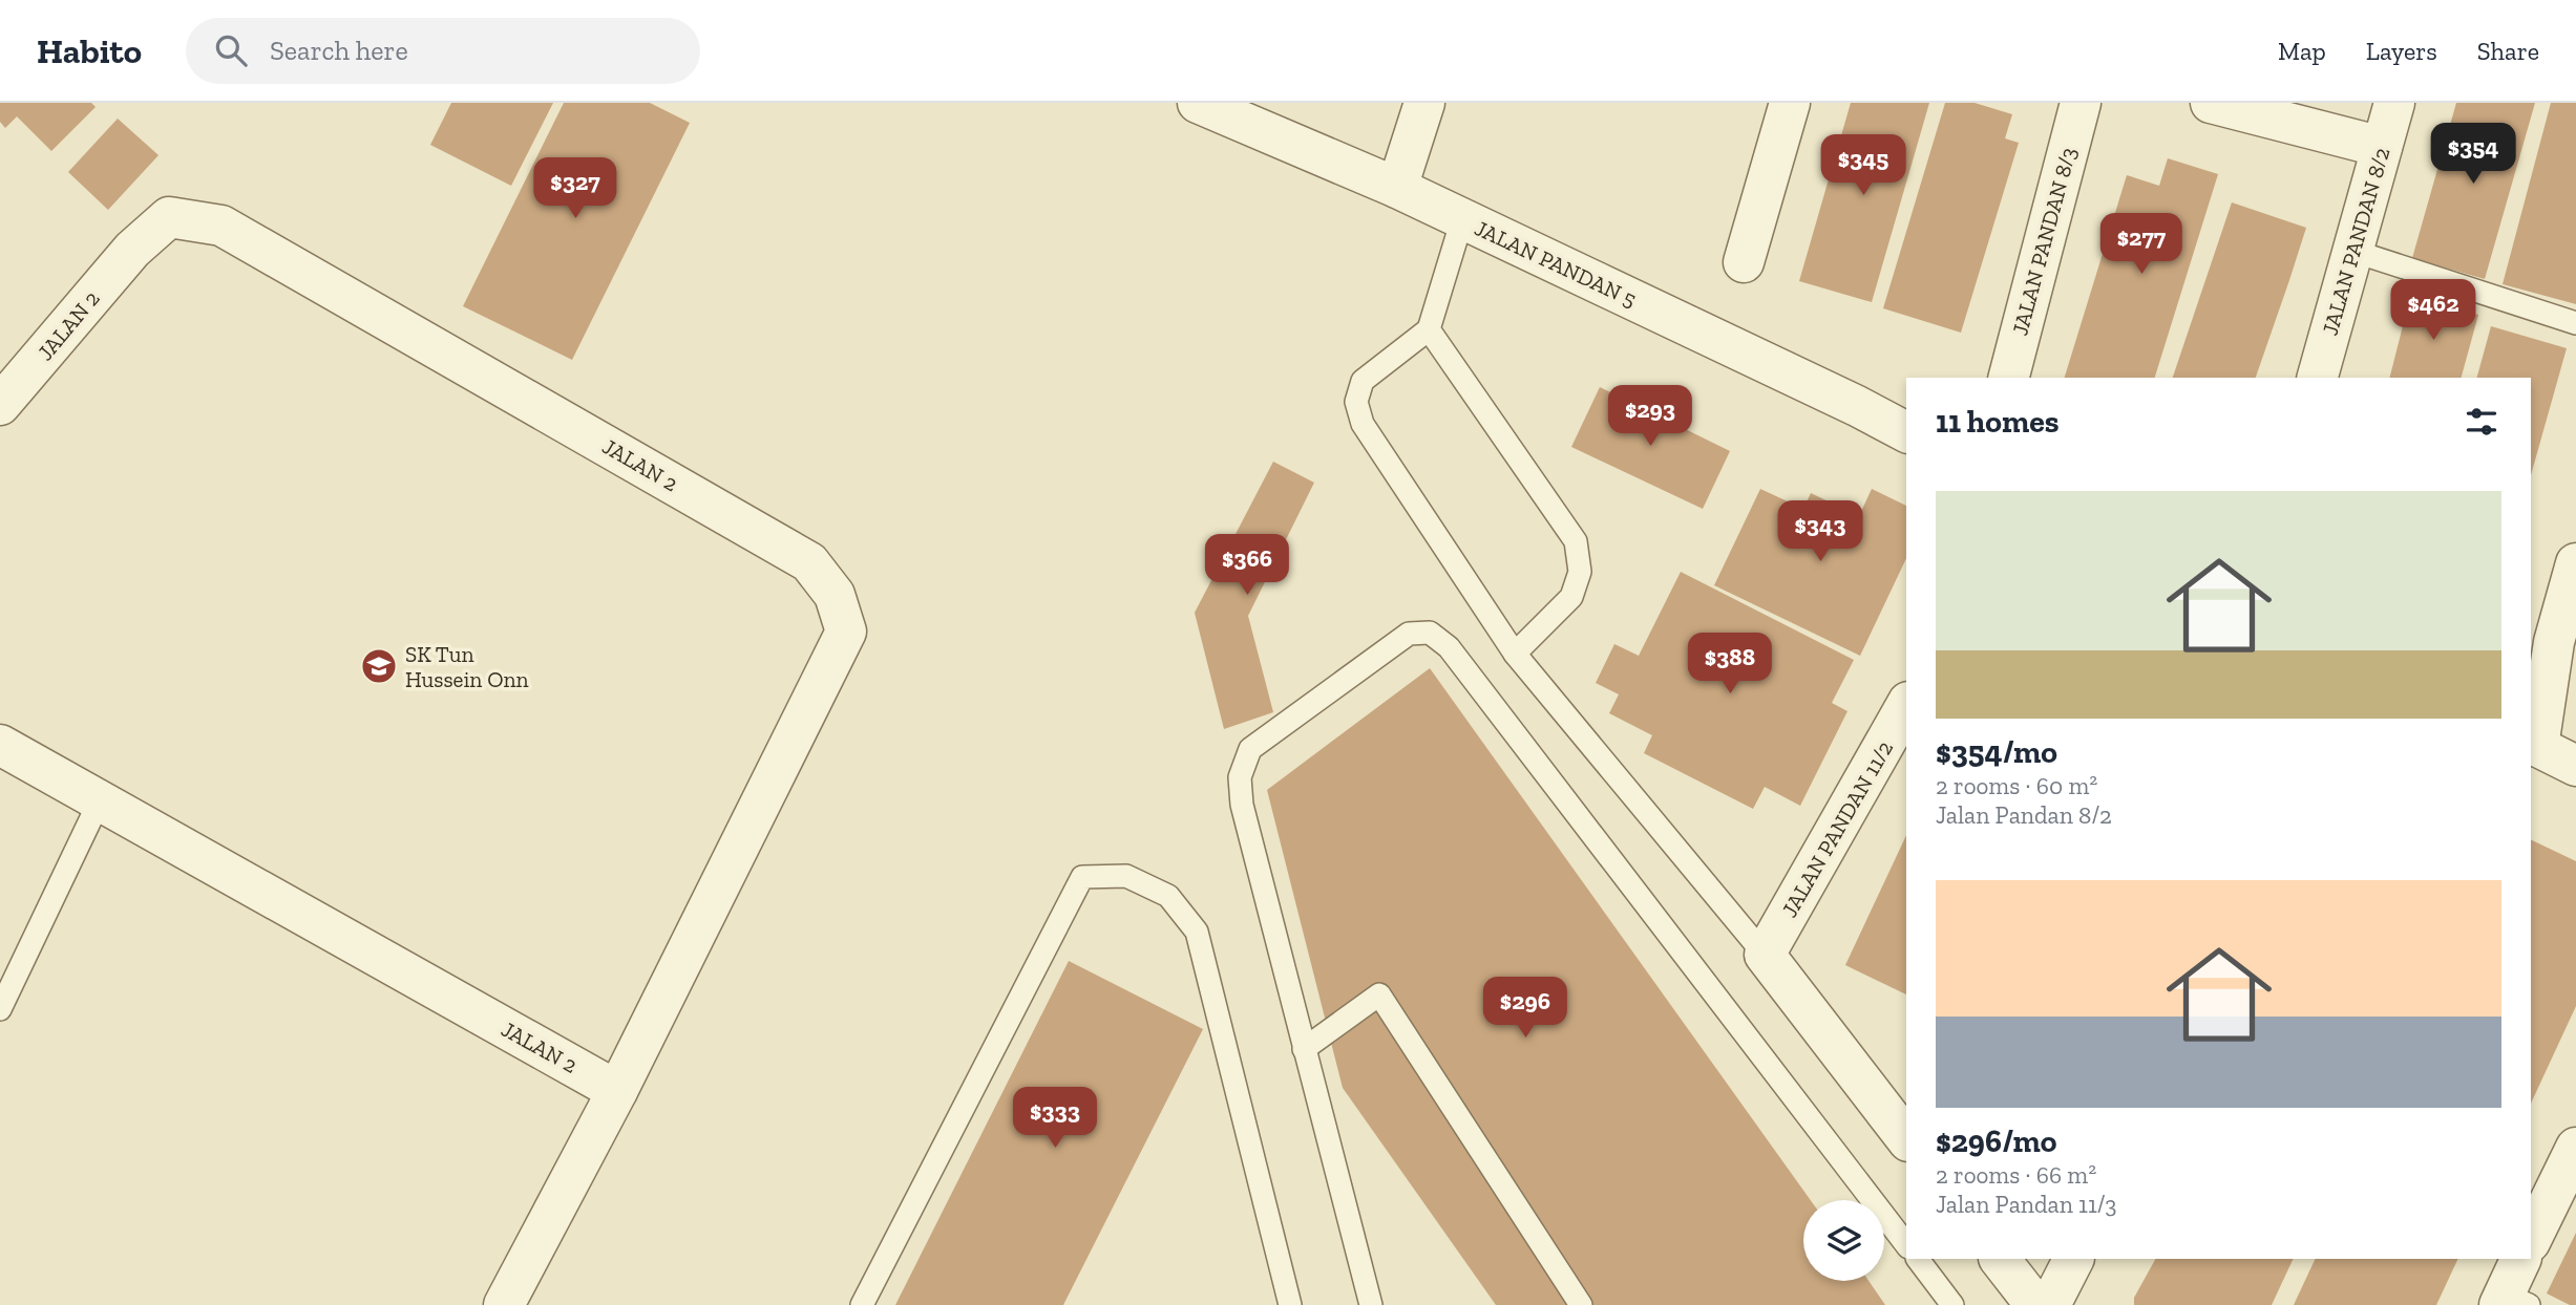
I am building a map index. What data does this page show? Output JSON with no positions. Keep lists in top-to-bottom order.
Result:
{
  "streets": {
    "street": [
      "JALAN PANDAN 8/3",
      "JALAN PANDAN 8/2",
      "JALAN PANDAN 5",
      "JALAN 2",
      "JALAN PANDAN 11/2"
    ]
  },
  "places": {
    "school or university": ["SK Tun Hussein Onn"]
  },
  "page": {
    "header": "Habito",
    "search": "Search here",
    "nav": ["Map", "Layers", "Share"],
    "price": [
      "$354",
      "$345",
      "$327",
      "$277",
      "$462",
      "$293",
      "$343",
      "$366",
      "$388",
      "$296",
      "$333"
    ],
    "heading": "11 homes",
    "list": [
      {
        "name": "$354/mo",
        "note": "2 rooms · 60 m² · Jalan Pandan 8/2"
      },
      {
        "name": "$296/mo",
        "note": "2 rooms · 66 m² · Jalan Pandan 11/3"
      }
    ]
  }
}
